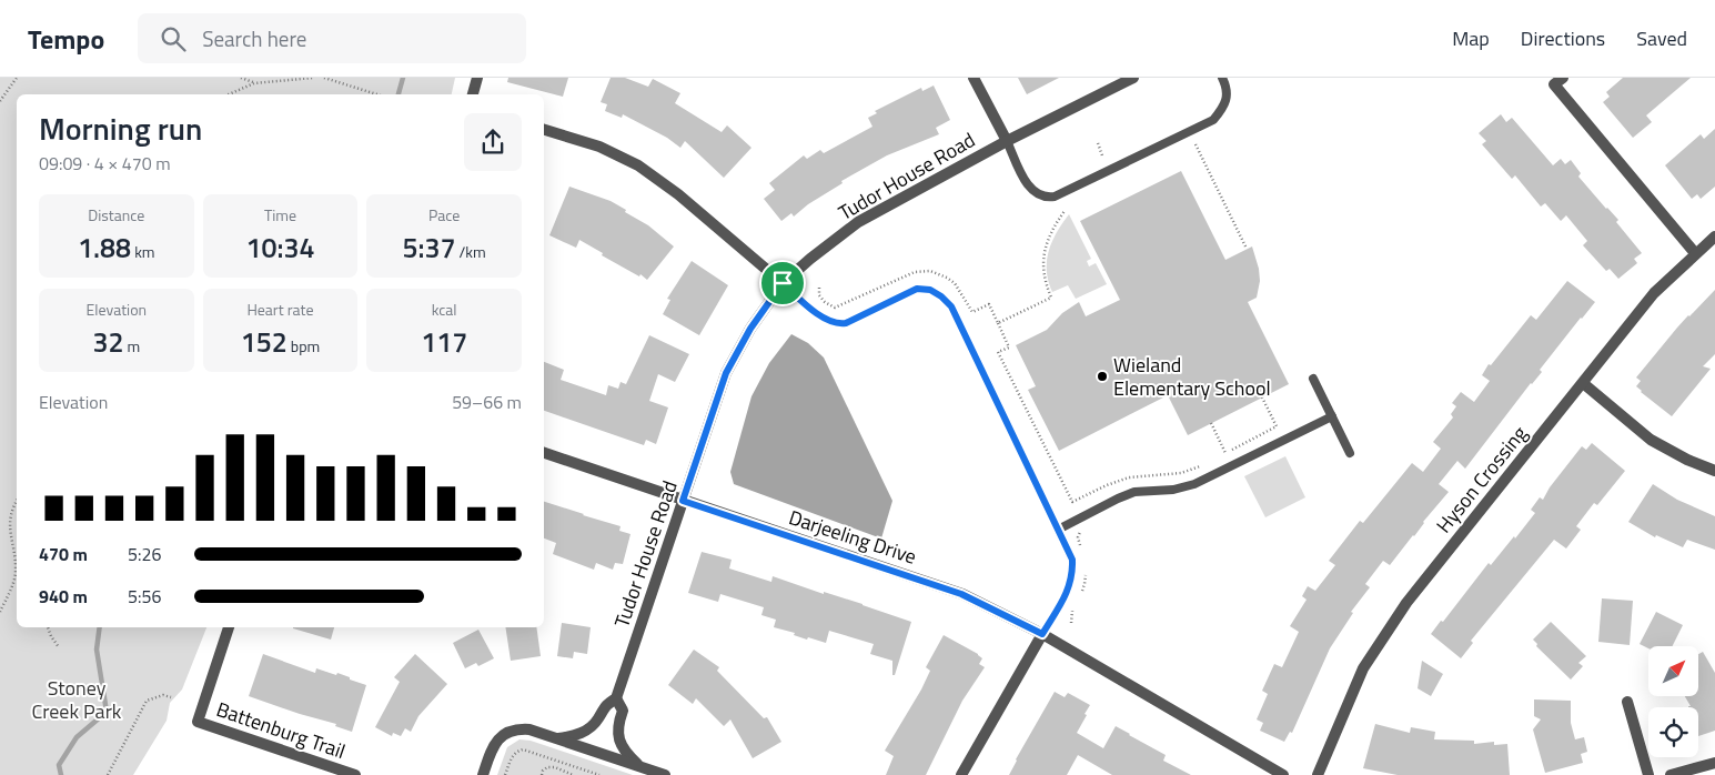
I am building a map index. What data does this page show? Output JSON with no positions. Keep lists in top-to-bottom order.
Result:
{
  "streets": {
    "street": [
      "Tudor House Road",
      "Hyson Crossing",
      "Darjeeling Drive",
      "Battenburg Trail"
    ]
  },
  "crossings": [
    ["Tudor House Road", "Darjeeling Drive"]
  ],
  "parks": ["Stoney Creek Park"],
  "places": ["Wieland Elementary School"],
  "north": "top right",
  "page": {
    "header": "Tempo",
    "search": "Search here",
    "nav": ["Map", "Directions", "Saved"],
    "heading": ["Morning run", "09:09 · 4 × 470 m"],
    "stats": [
      ["Distance", "1.88 km"],
      ["Time", "10:34"],
      ["Pace", "5:37 /km"],
      ["Elevation", "32 m"],
      ["Heart rate", "152 bpm"],
      ["kcal", "117"]
    ],
    "chart": ["Elevation", "59–66 m"],
    "list": [
      {
        "name": "470 m",
        "note": "5:26"
      },
      {
        "name": "940 m",
        "note": "5:56"
      }
    ]
  }
}
